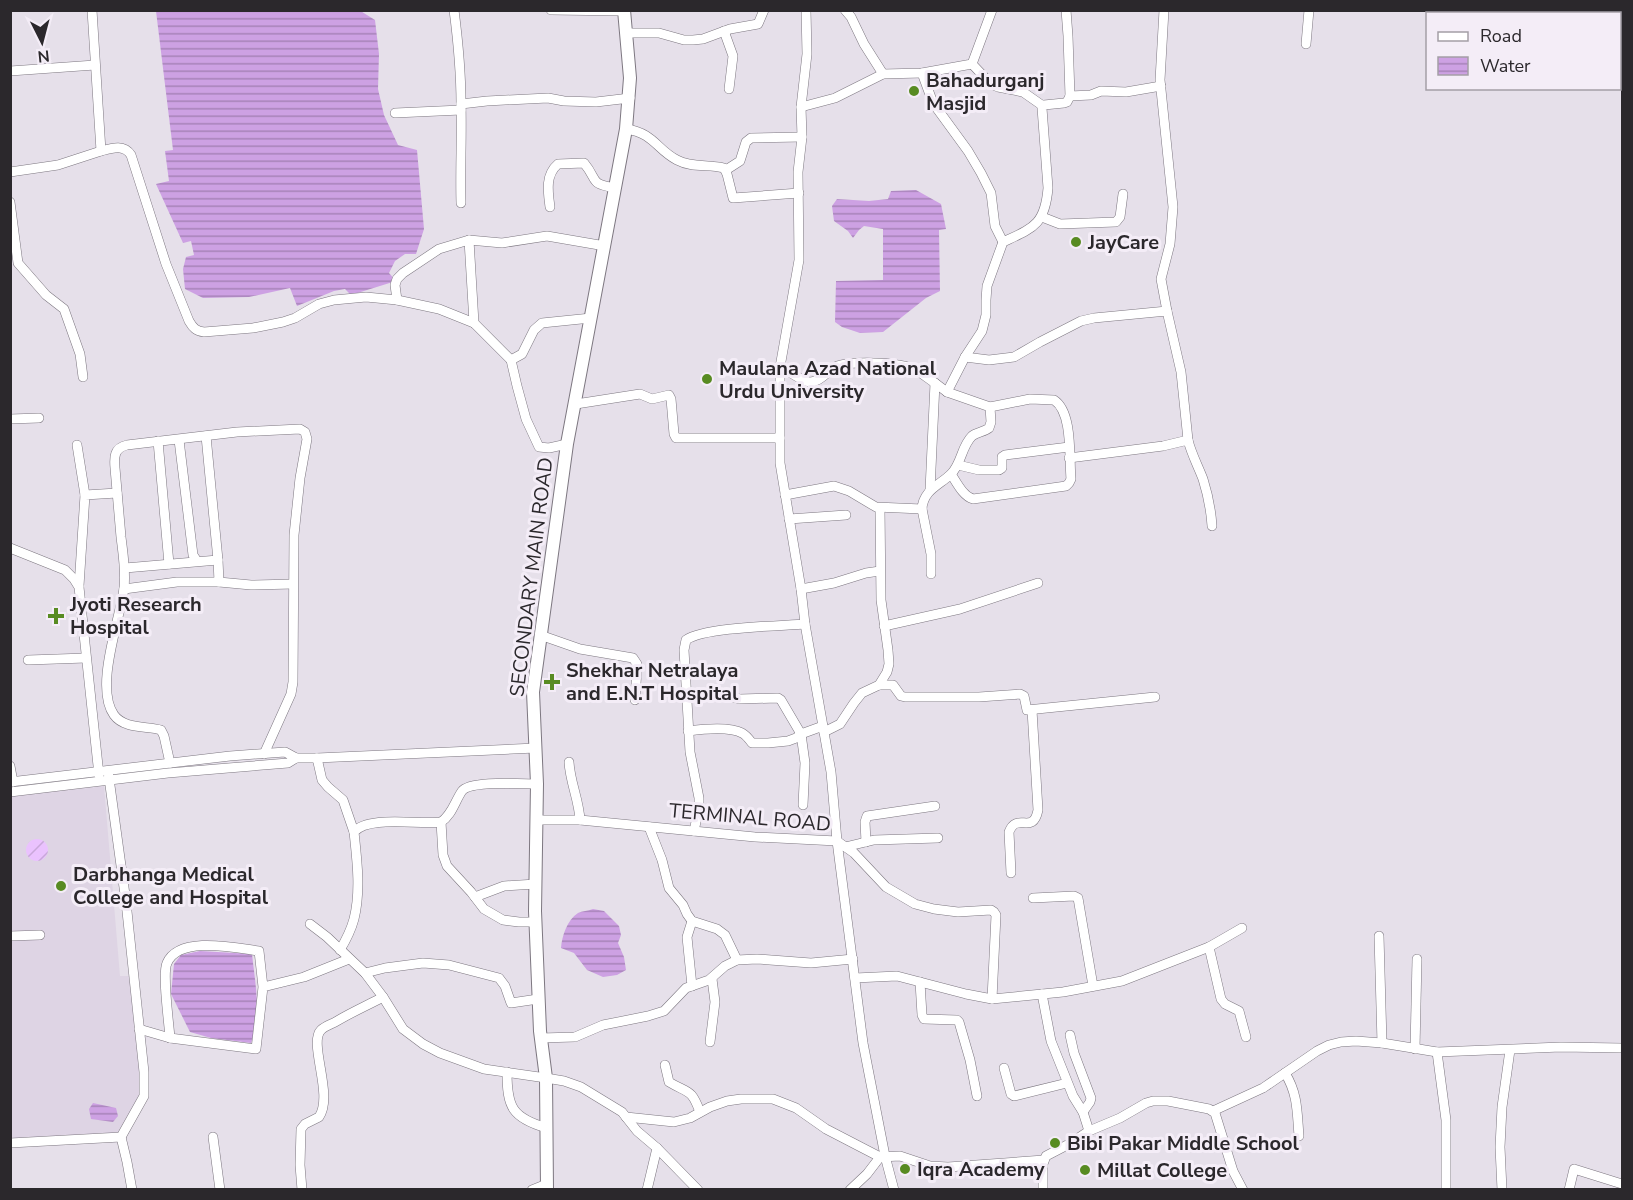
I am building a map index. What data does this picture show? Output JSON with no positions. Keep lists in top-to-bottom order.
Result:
{
  "streets": {
    "main road": ["SECONDARY MAIN ROAD"],
    "street": ["TERMINAL ROAD"]
  },
  "crossings": [
    ["SECONDARY MAIN ROAD", "TERMINAL ROAD"]
  ],
  "places": {
    "other": [
      "Bahadurganj Masjid",
      "JayCare",
      "Maulana Azad National Urdu University",
      "Darbhanga Medical College and Hospital",
      "Bibi Pakar Middle School",
      "Iqra Academy",
      "Millat College"
    ],
    "health": ["Jyoti Research Hospital", "Shekhar Netralaya and E.N.T Hospital"]
  },
  "legend": ["Road", "Water"],
  "north": "bottom"
}
